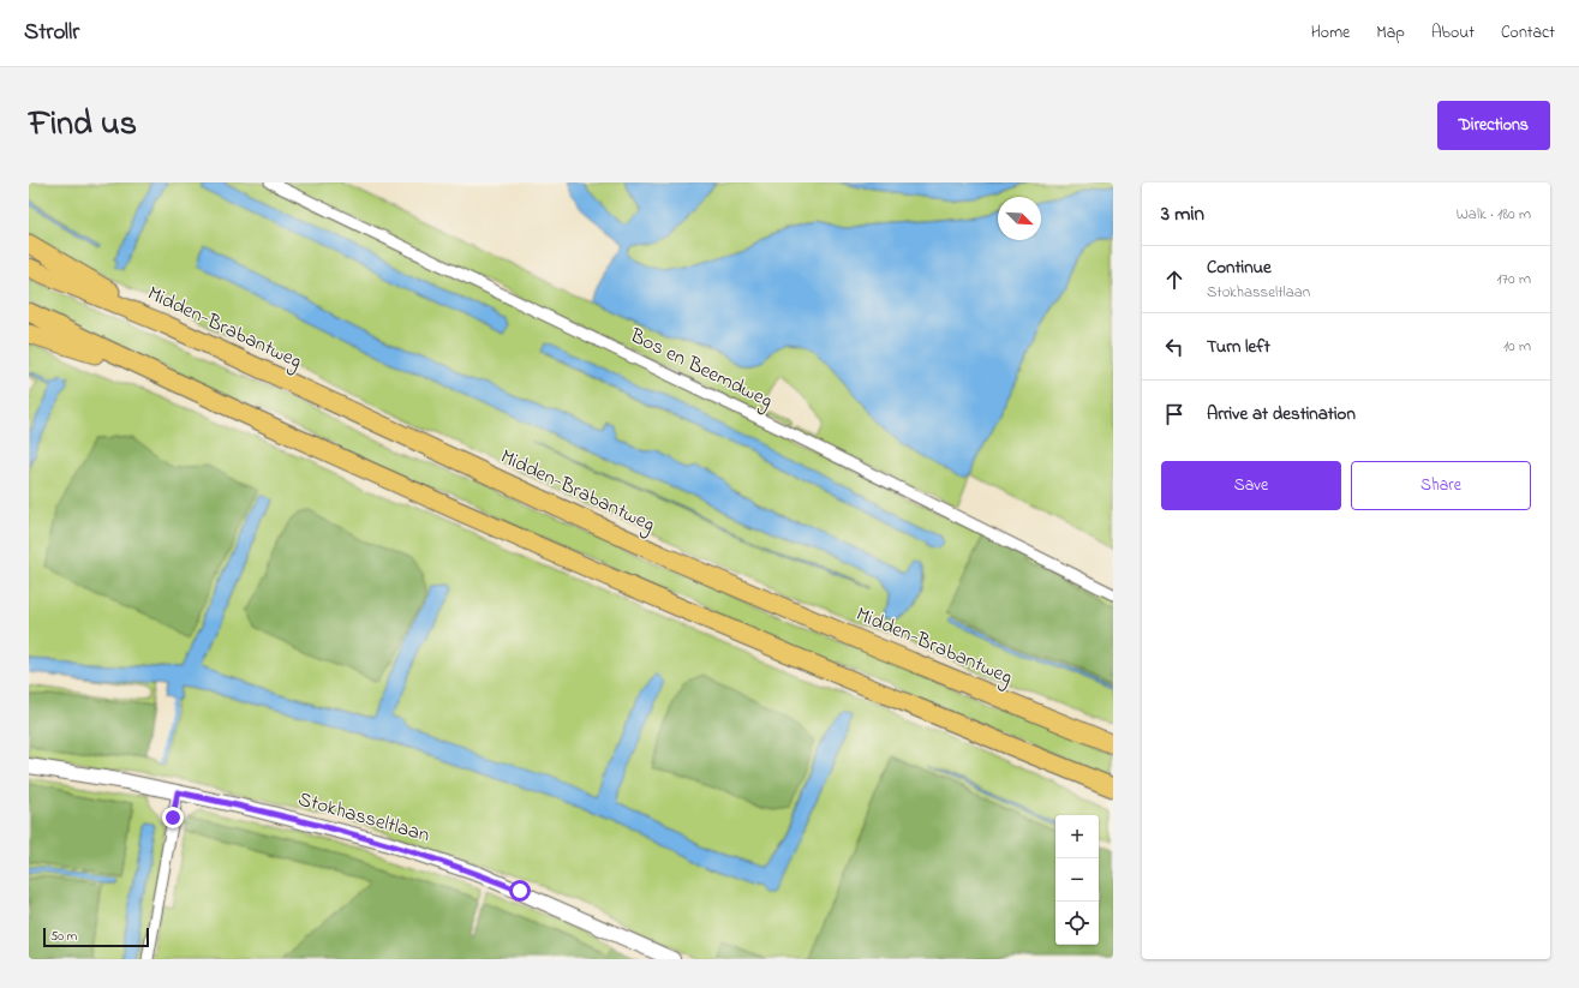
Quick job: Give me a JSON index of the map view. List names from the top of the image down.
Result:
{
  "streets": {
    "highway": ["Midden-Brabantweg"],
    "street": ["Bos en Beemdweg", "Stokhasseltlaan"]
  },
  "scale_bar": "50 m",
  "north": "bottom right",
  "page": {
    "header": "Strollr",
    "nav": [
      "Home",
      "Map",
      "About",
      "Contact"
    ],
    "title": "Find us",
    "buttons": [
      "Directions",
      ["Save", "Share"]
    ],
    "heading": ["3 min", "Walk · 180 m"],
    "list": [
      ["Continue", "Stokhasseltlaan", "170 m"],
      ["Turn left", "10 m"],
      "Arrive at destination"
    ],
    "map_buttons": ["+", "−"],
    "scale": "50 m"
  }
}
